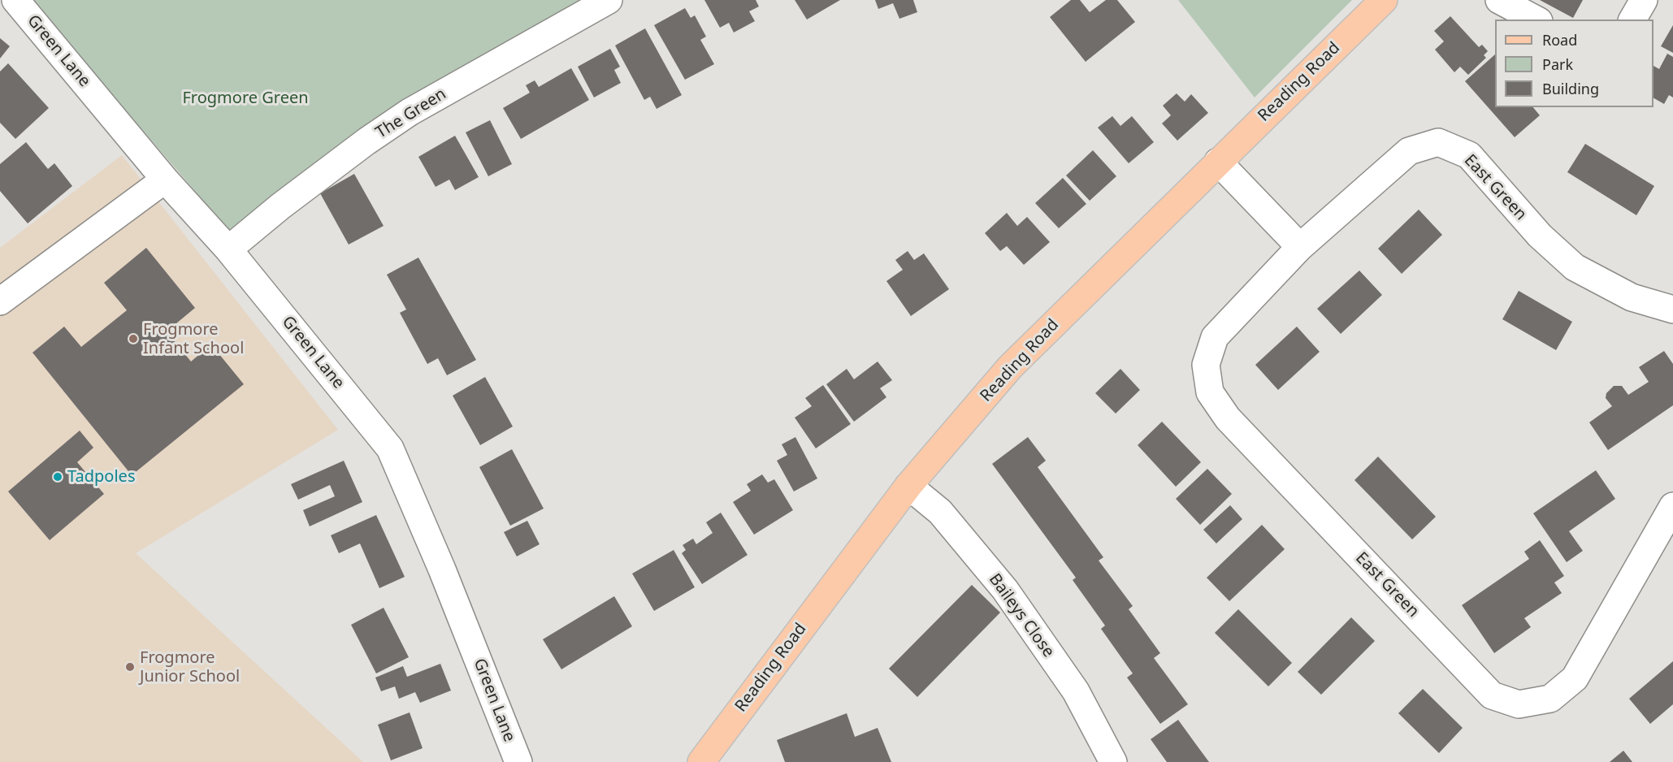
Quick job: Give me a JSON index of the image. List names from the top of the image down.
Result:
{
  "streets": {
    "main road": ["Reading Road"],
    "street": [
      "Green Lane",
      "The Green",
      "East Green",
      "Baileys Close"
    ]
  },
  "crossings": [
    ["Green Lane", "The Green"],
    ["Reading Road", "Baileys Close"]
  ],
  "parks": ["Frogmore Green"],
  "places": ["Frogmore Infant School", "Tadpoles", "Frogmore Junior School"],
  "legend": ["Road", "Park", "Building"]
}
